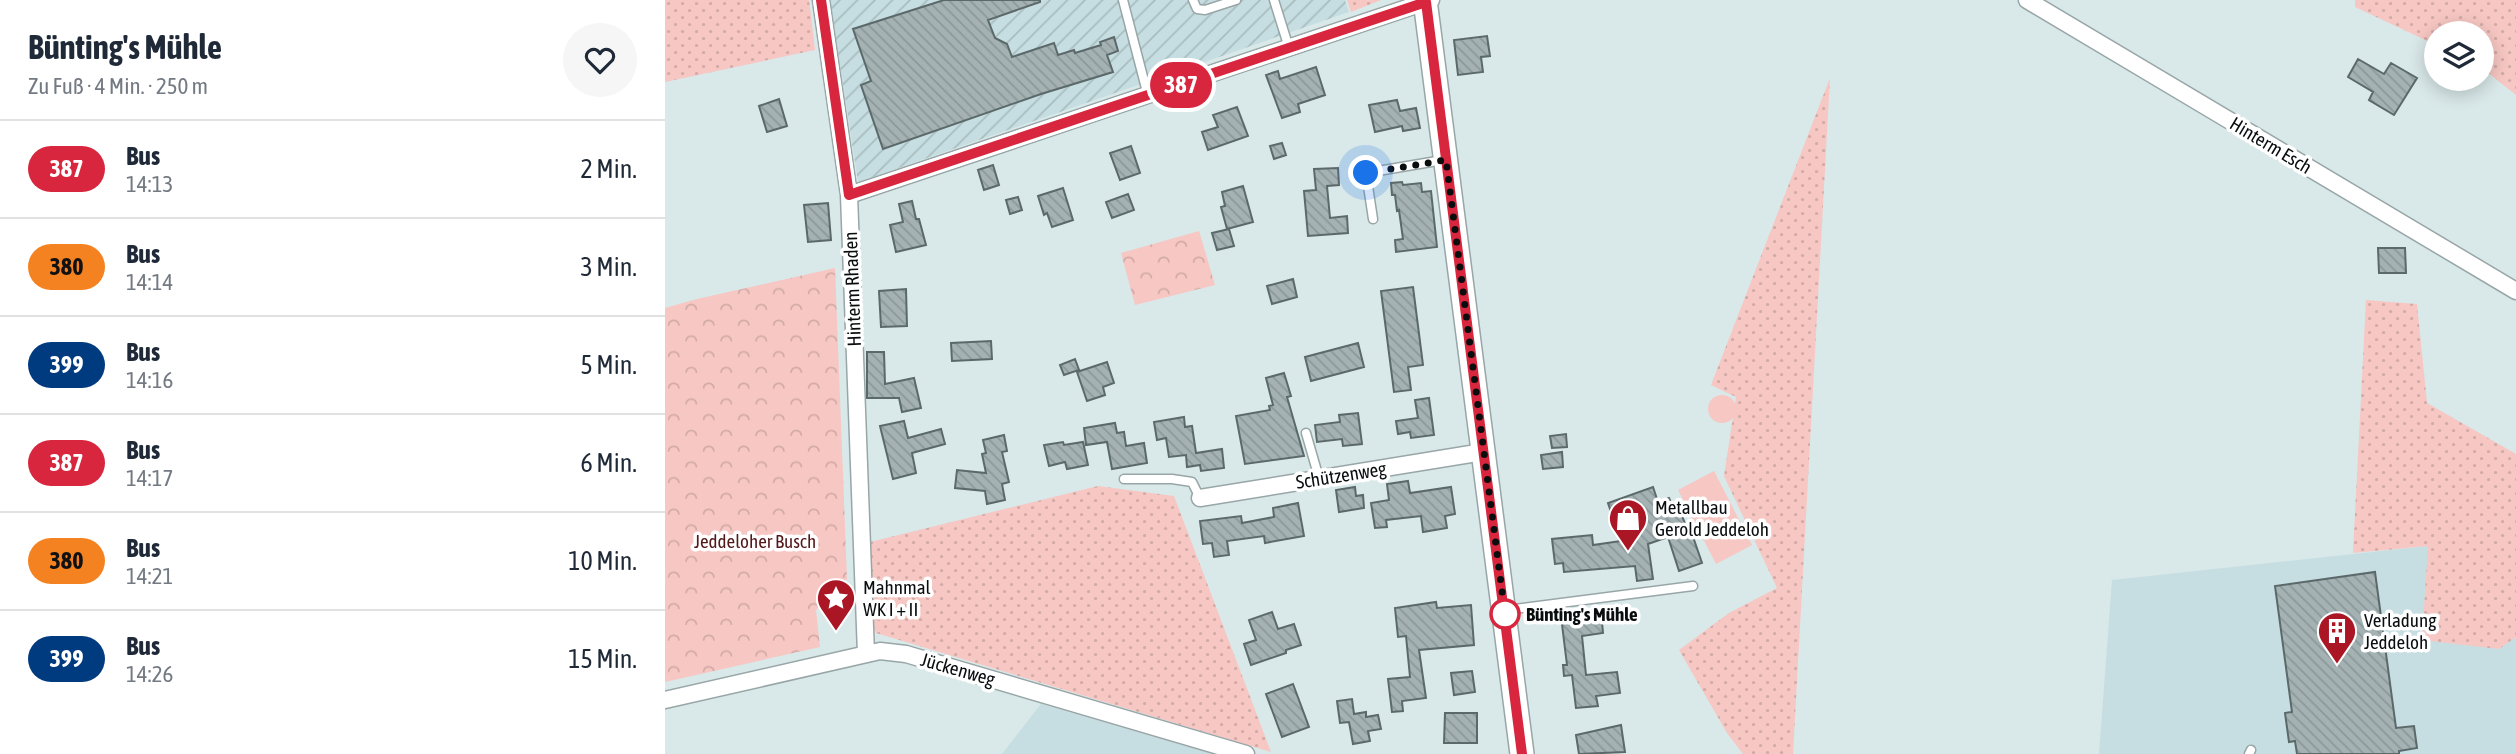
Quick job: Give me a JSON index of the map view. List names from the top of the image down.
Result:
{
  "streets": {
    "street": [
      "Hinterm Esch",
      "Hinterm Rhaden",
      "Schützenweg",
      "Jückenweg"
    ]
  },
  "crossings": [
    ["Hinterm Rhaden", "Jückenweg"]
  ],
  "parks": ["Jeddeloher Busch"],
  "places": {
    "shop": ["Metallbau Gerold Jeddeloh"],
    "other": ["Bünting's Mühle"],
    "place": ["Mahnmal WK I + II"],
    "building": ["Verladung Jeddeloh"]
  },
  "lines": ["bus line 387"],
  "page": {
    "heading": ["Bünting's Mühle", "Zu Fuß · 4 Min. · 250 m"],
    "on_map": "387",
    "list": [
      {
        "mark": "387",
        "name": "Bus",
        "note": "14:13",
        "value": "2 Min."
      },
      {
        "mark": "380",
        "name": "Bus",
        "note": "14:14",
        "value": "3 Min."
      },
      {
        "mark": "399",
        "name": "Bus",
        "note": "14:16",
        "value": "5 Min."
      },
      {
        "mark": "387",
        "name": "Bus",
        "note": "14:17",
        "value": "6 Min."
      },
      {
        "mark": "380",
        "name": "Bus",
        "note": "14:21",
        "value": "10 Min."
      },
      {
        "mark": "399",
        "name": "Bus",
        "note": "14:26",
        "value": "15 Min."
      }
    ]
  }
}
